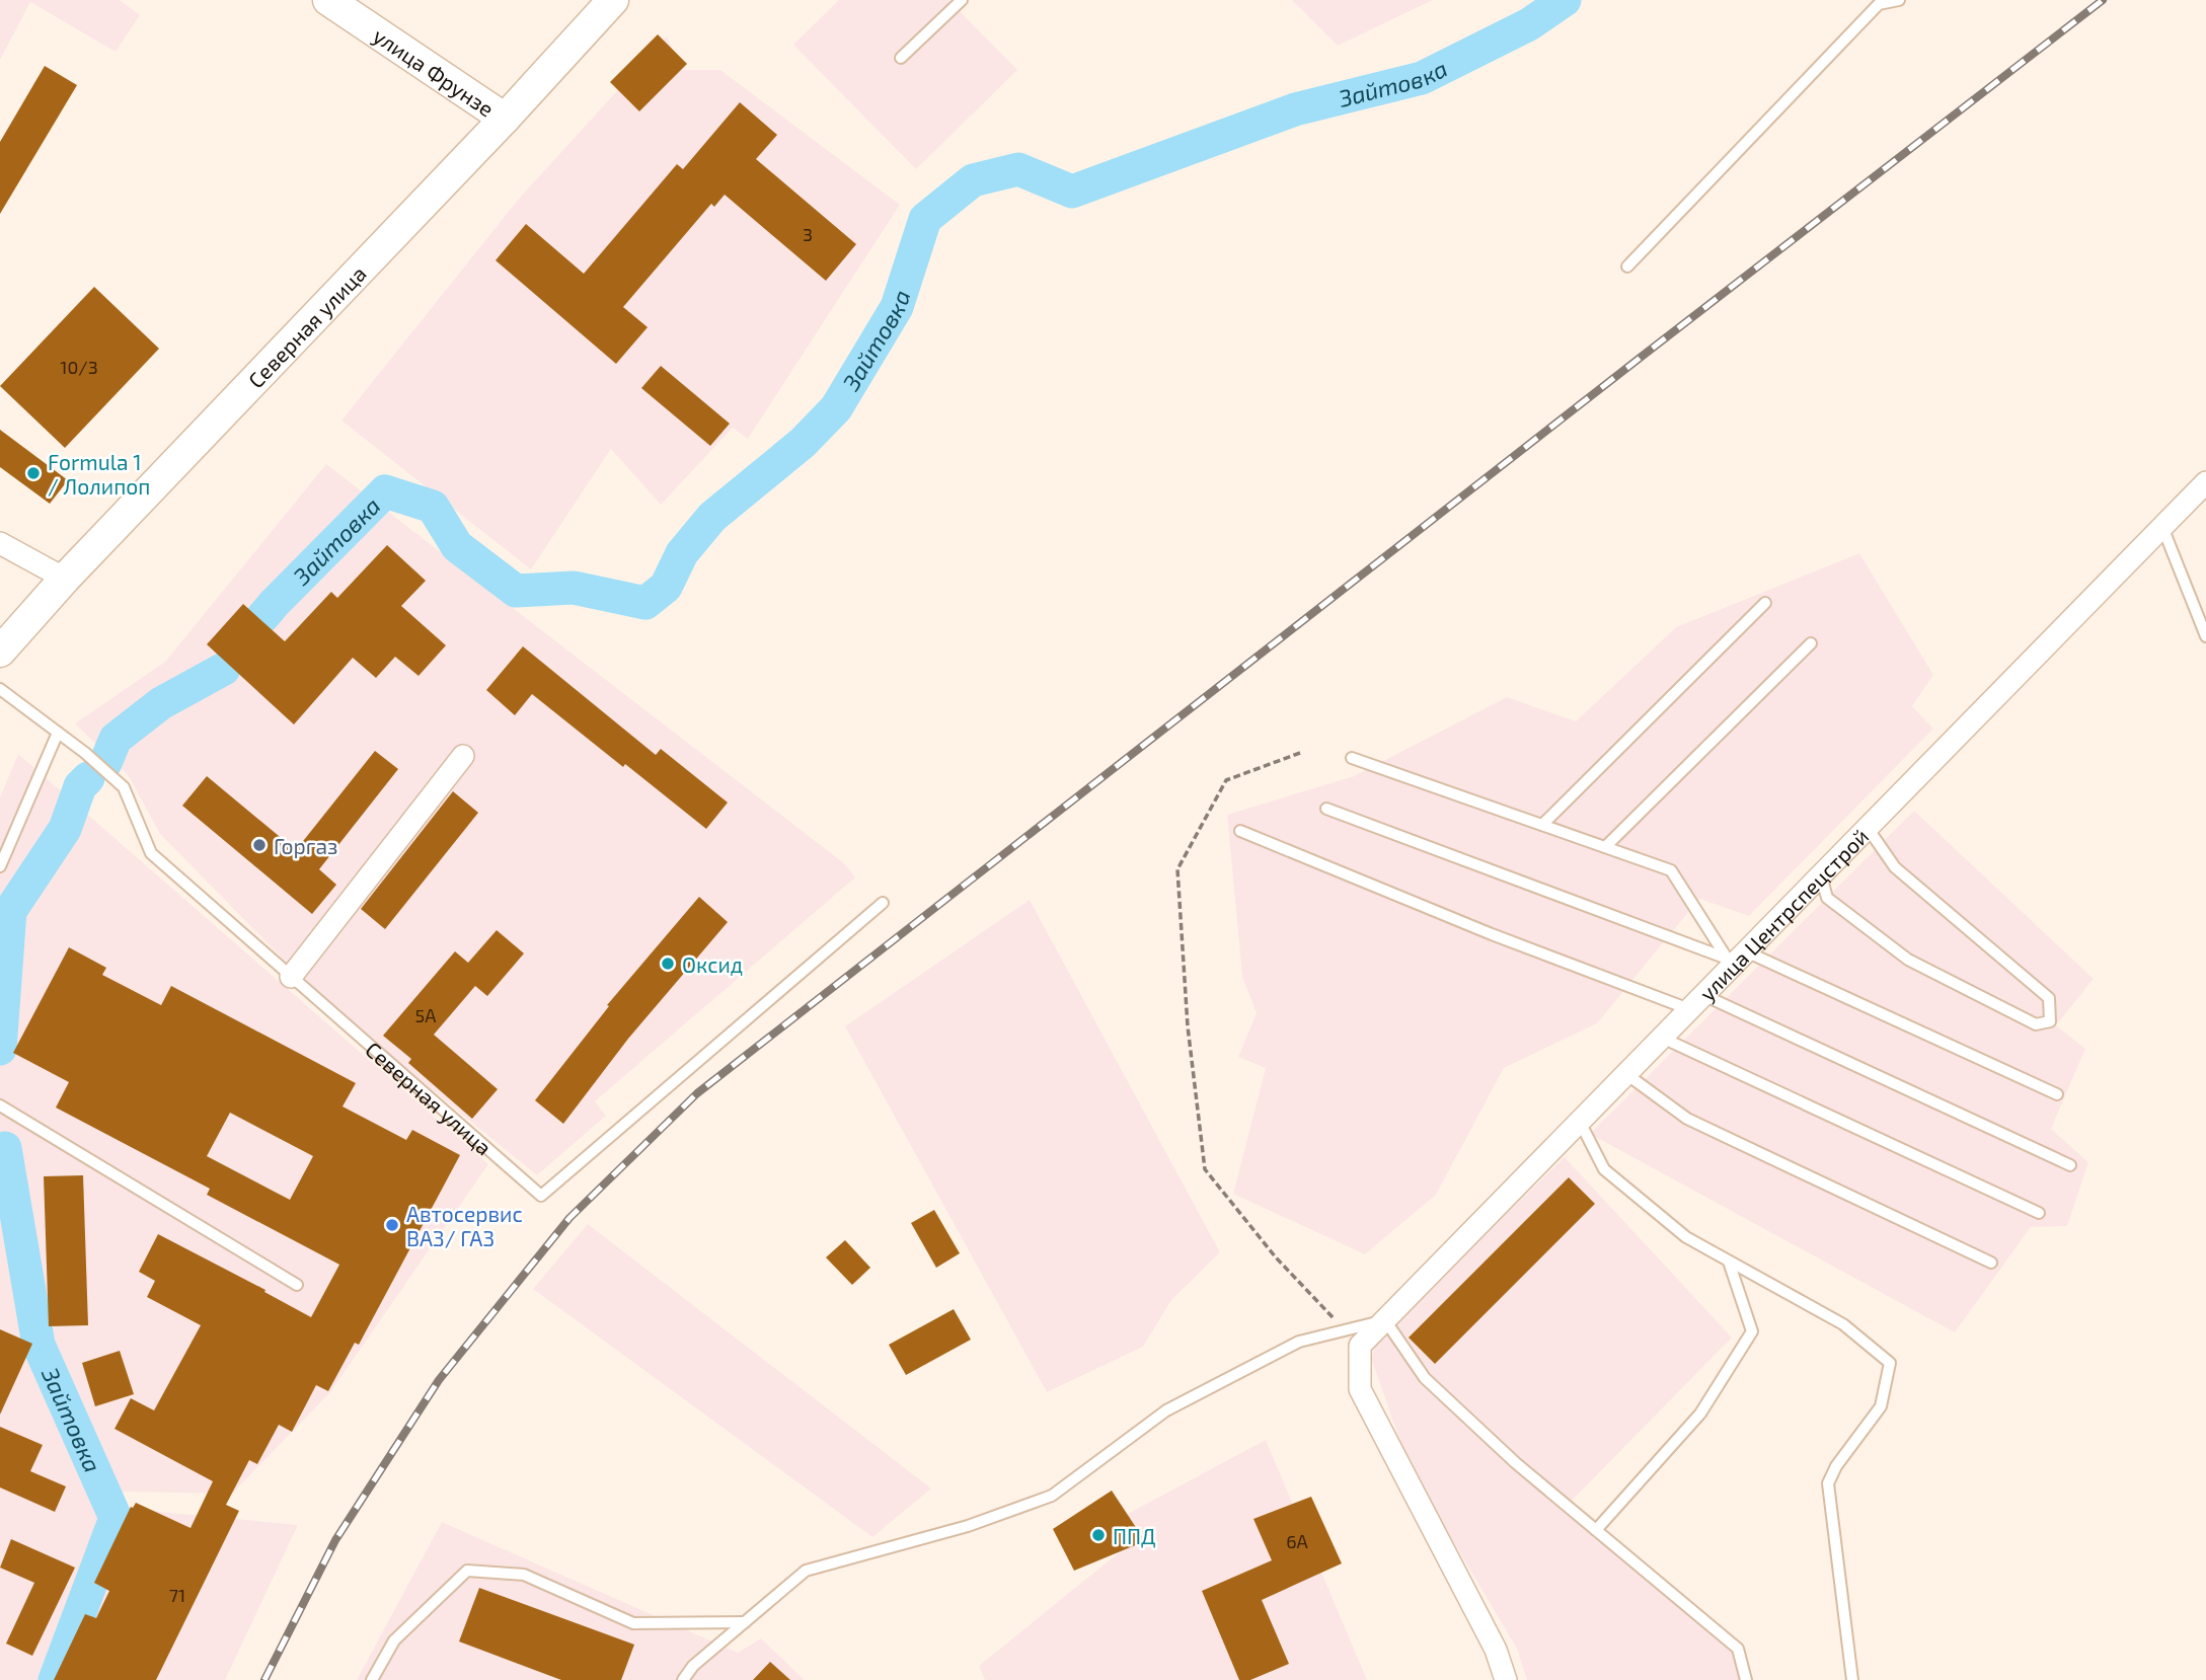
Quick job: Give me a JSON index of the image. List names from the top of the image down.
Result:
{
  "streets": {
    "main road": ["улица Фрунзе", "Северная улица"],
    "street": ["улица Центрспецстрой"]
  },
  "crossings": [
    ["улица Фрунзе", "Северная улица"]
  ],
  "water": ["Зайтовка"],
  "places": [
    "Formula 1 / Лолипоп",
    "Горгаз",
    "Оксид",
    "Автосервис ВАЗ/ ГАЗ",
    "ППД"
  ],
  "house_numbers": [
    "3",
    "10/3",
    "5А",
    "6А",
    "71"
  ]
}
